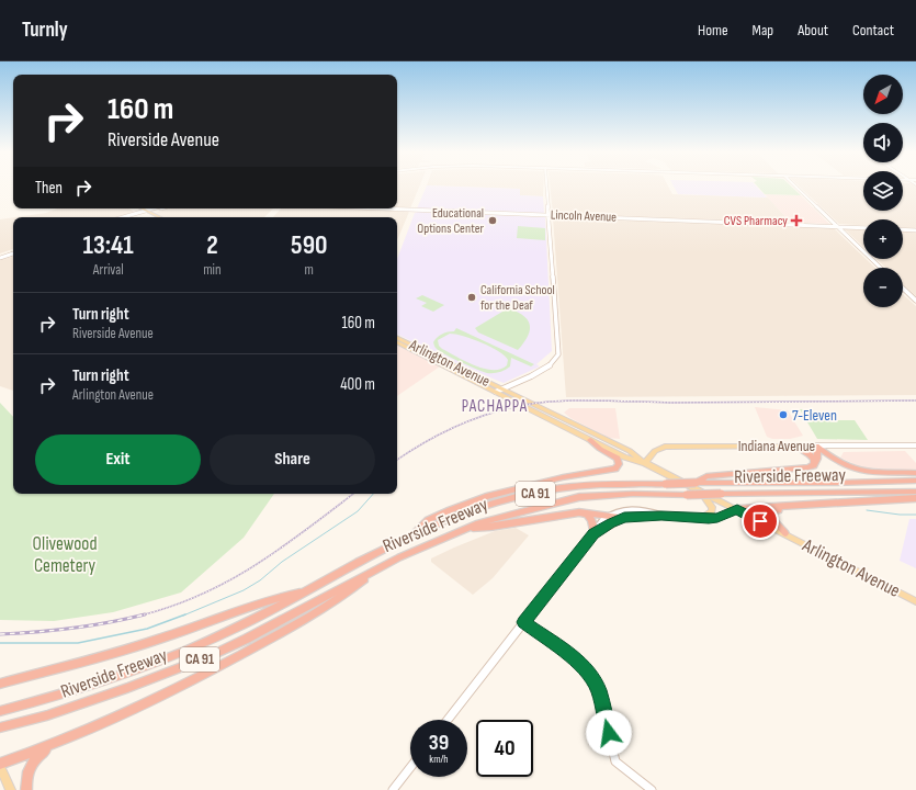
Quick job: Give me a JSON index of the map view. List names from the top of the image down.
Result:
{
  "streets": {
    "highway": ["Riverside Freeway", "CA 91"],
    "main road": ["Lincoln Avenue", "Arlington Avenue", "Indiana Avenue"]
  },
  "crossings": [
    ["Arlington Avenue", "Indiana Avenue"]
  ],
  "districts": ["PACHAPPA"],
  "parks": ["Olivewood Cemetery"],
  "places": {
    "other": ["Educational Options Center", "California School for the Deaf", "7-Eleven"],
    "health": ["CVS Pharmacy"]
  },
  "north": "bottom left",
  "page": {
    "header": "Turnly",
    "nav": [
      "Home",
      "Map",
      "About",
      "Contact"
    ],
    "map_buttons": ["+", "−"],
    "turn": ["160 m", "Riverside Avenue"],
    "then": "Then",
    "eta": [
      "13:41",
      "Arrival",
      "2",
      "min",
      "590",
      "m"
    ],
    "list": [
      {
        "name": "Turn right",
        "note": "Riverside Avenue",
        "value": "160 m"
      },
      {
        "name": "Turn right",
        "note": "Arlington Avenue",
        "value": "400 m"
      }
    ],
    "buttons": ["Exit", "Share"],
    "speed": "39 km/h",
    "limit": "40"
  }
}
